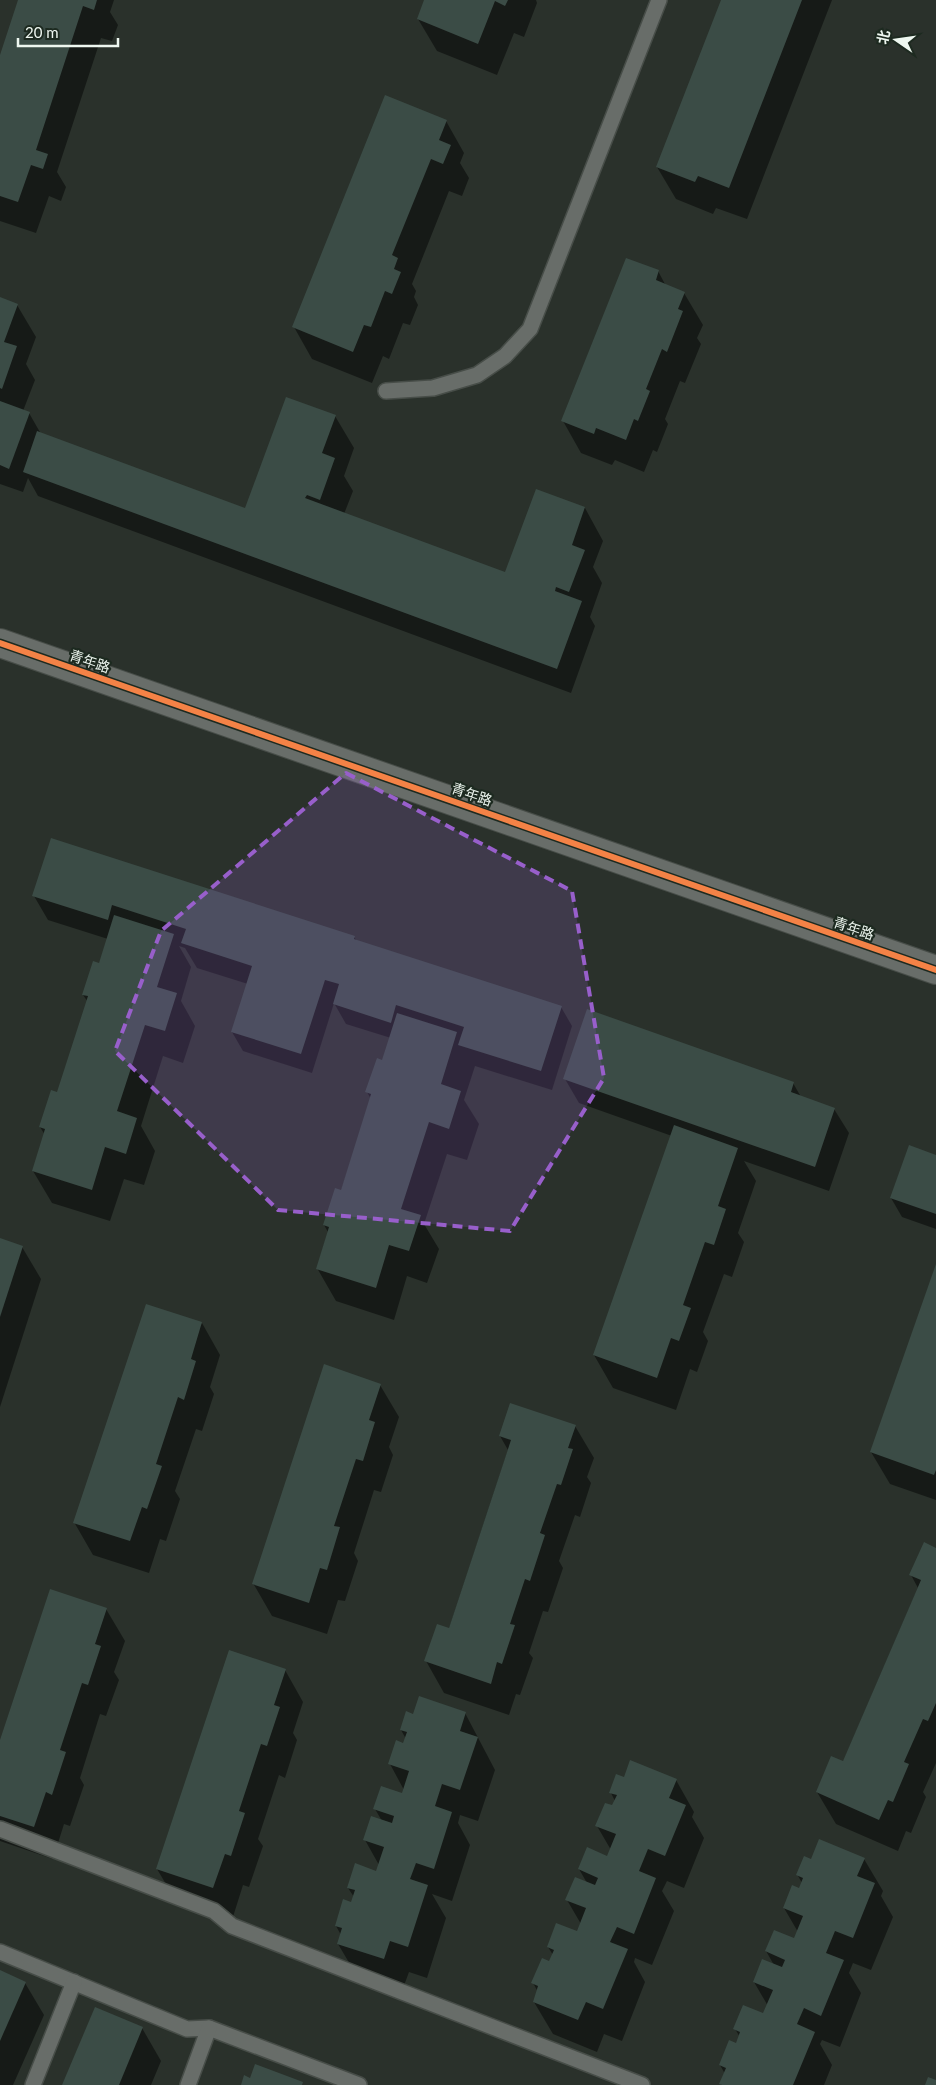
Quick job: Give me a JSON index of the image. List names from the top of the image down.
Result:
{
  "streets": {
    "street": ["青年路"]
  },
  "scale_bar": "20 m",
  "north": "left"
}
